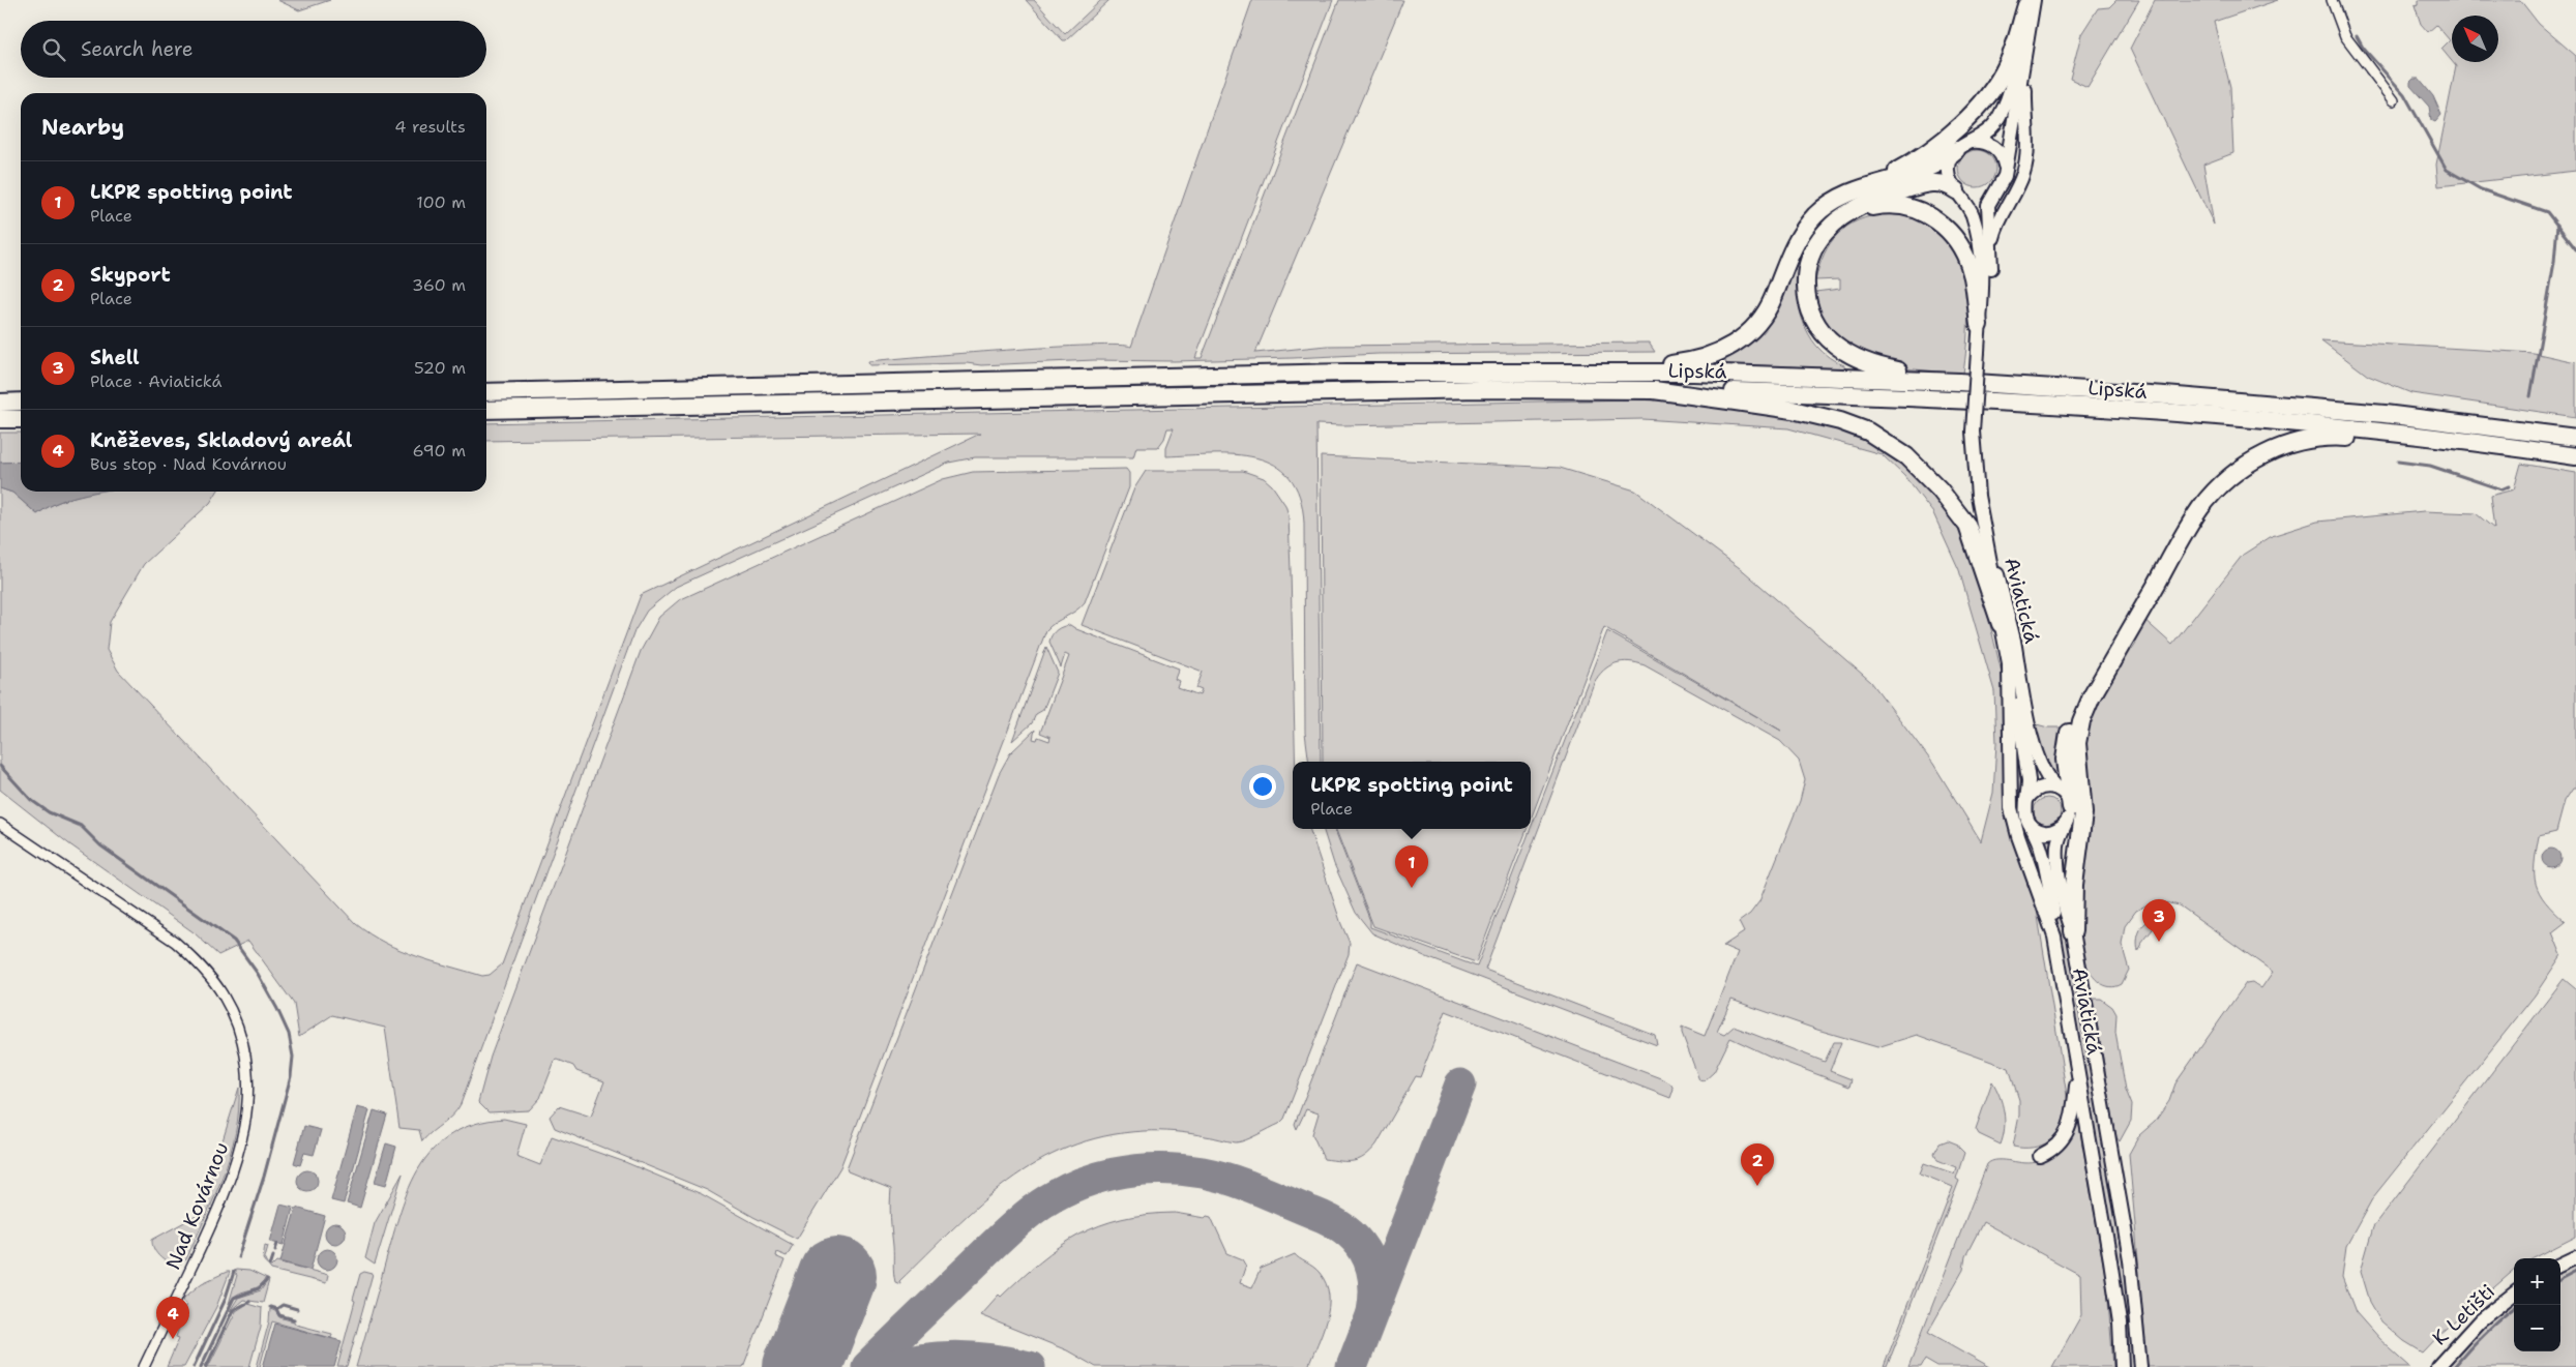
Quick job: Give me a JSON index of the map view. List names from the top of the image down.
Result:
{
  "streets": {
    "highway": ["Lipská"],
    "main road": ["Aviatická", "K Letišti"],
    "street": ["Nad Kovárnou"]
  },
  "north": "top left",
  "page": {
    "search": "Search here",
    "heading": ["Nearby", "4 results"],
    "list": [
      {
        "mark": "1",
        "name": "LKPR spotting point",
        "note": "Place",
        "value": "100 m"
      },
      {
        "mark": "2",
        "name": "Skyport",
        "note": "Place",
        "value": "360 m"
      },
      {
        "mark": "3",
        "name": "Shell",
        "note": "Place · Aviatická",
        "value": "520 m"
      },
      {
        "mark": "4",
        "name": "Kněževes, Skladový areál",
        "note": "Bus stop · Nad Kovárnou",
        "value": "690 m"
      }
    ],
    "popup": ["LKPR spotting point", "Place"],
    "pins": [
      "1",
      "3",
      "2",
      "4"
    ],
    "map_buttons": ["+", "−"]
  }
}
